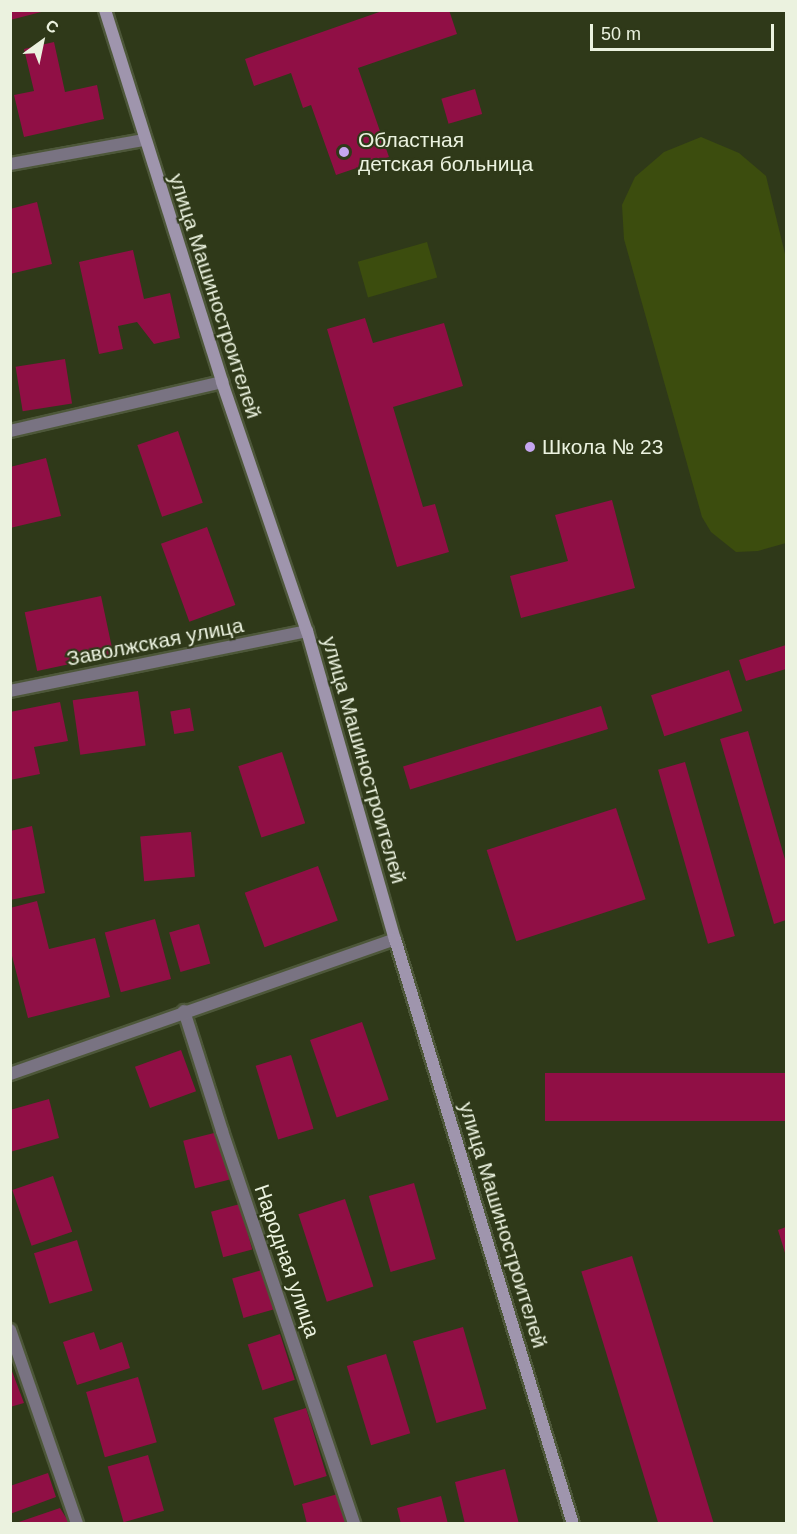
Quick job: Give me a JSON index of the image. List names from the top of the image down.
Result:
{
  "streets": {
    "street": ["улица Машиностроителей", "Заволжская улица", "Народная улица"]
  },
  "crossings": [
    ["улица Машиностроителей", "Заволжская улица"]
  ],
  "places": ["Областная детская больница", "Школа № 23"],
  "scale_bar": "50 m",
  "north": "top right"
}
